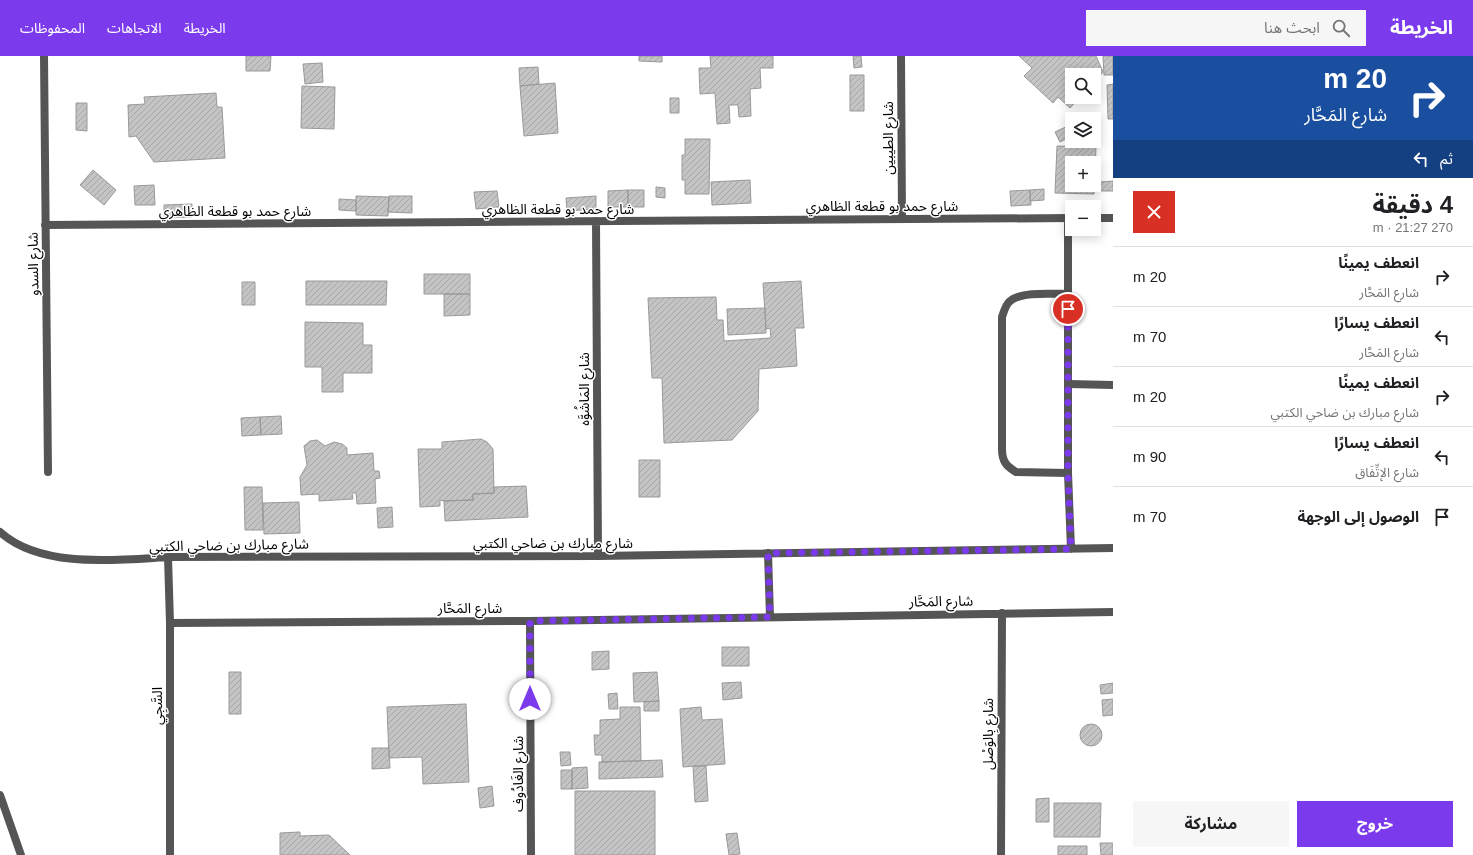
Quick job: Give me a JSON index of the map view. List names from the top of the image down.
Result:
{
  "streets": {
    "street": [
      "شارع الطيبين",
      "شارع حمد بو قطعة الظاهري",
      "شارع السدو",
      "شارع المَاشُوَّه",
      "شارع مبارك بن ضاحي الكتبي",
      "شارع المَحَّار",
      "السَّجِي",
      "شارع بِالوَصْل",
      "شارع الغَادُوف"
    ]
  },
  "crossings": [
    ["شارع الطيبين", "شارع حمد بو قطعة الظاهري"],
    ["شارع حمد بو قطعة الظاهري", "شارع السدو"],
    ["شارع حمد بو قطعة الظاهري", "شارع المَاشُوَّه"],
    ["شارع المَاشُوَّه", "شارع مبارك بن ضاحي الكتبي"],
    ["شارع مبارك بن ضاحي الكتبي", "السَّجِي"],
    ["شارع المَحَّار", "السَّجِي"],
    ["شارع المَحَّار", "شارع بِالوَصْل"],
    ["شارع المَحَّار", "شارع الغَادُوف"]
  ],
  "page": {
    "header": "الخريطة",
    "search": "ابحث هنا",
    "nav": ["الخريطة", "الاتجاهات", "المحفوظات"],
    "turn": ["20 m", "شارع المَحَّار"],
    "map_buttons": ["+", "−"],
    "then": "ثم",
    "heading": ["4 دقيقة", "270 m · 21:27"],
    "list": [
      {
        "name": "انعطف يمينًا",
        "note": "شارع المَحَّار",
        "value": "20 m"
      },
      {
        "name": "انعطف يسارًا",
        "note": "شارع المَحَّار",
        "value": "70 m"
      },
      {
        "name": "انعطف يمينًا",
        "note": "شارع مبارك بن ضاحي الكتبي",
        "value": "20 m"
      },
      {
        "name": "انعطف يسارًا",
        "note": "شارع الإتِّفَاق",
        "value": "90 m"
      },
      {
        "name": "الوصول إلى الوجهة",
        "value": "70 m"
      }
    ],
    "buttons": ["خروج", "مشاركة"]
  }
}
